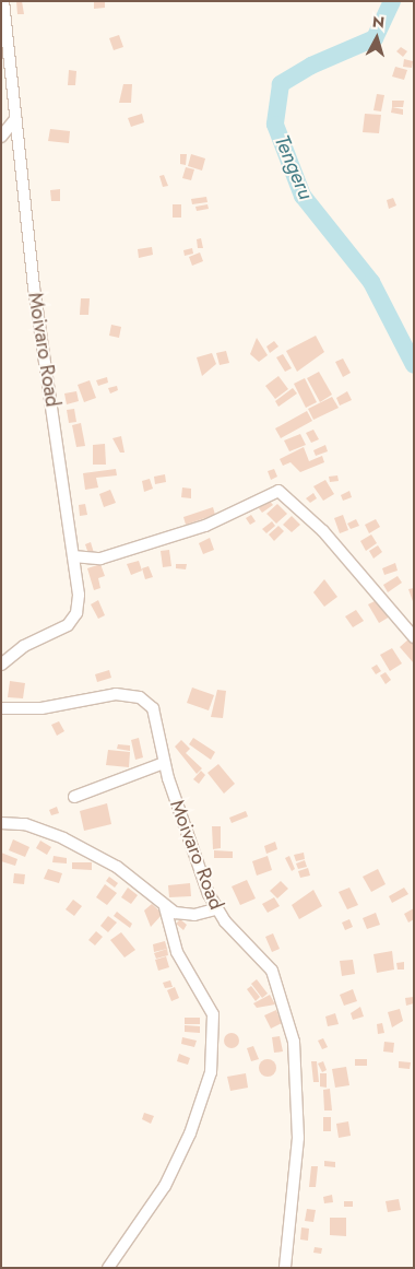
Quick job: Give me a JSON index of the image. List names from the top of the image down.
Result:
{
  "streets": {
    "street": ["Moivaro Road"]
  },
  "water": ["Tengeru"],
  "north": "top"
}
